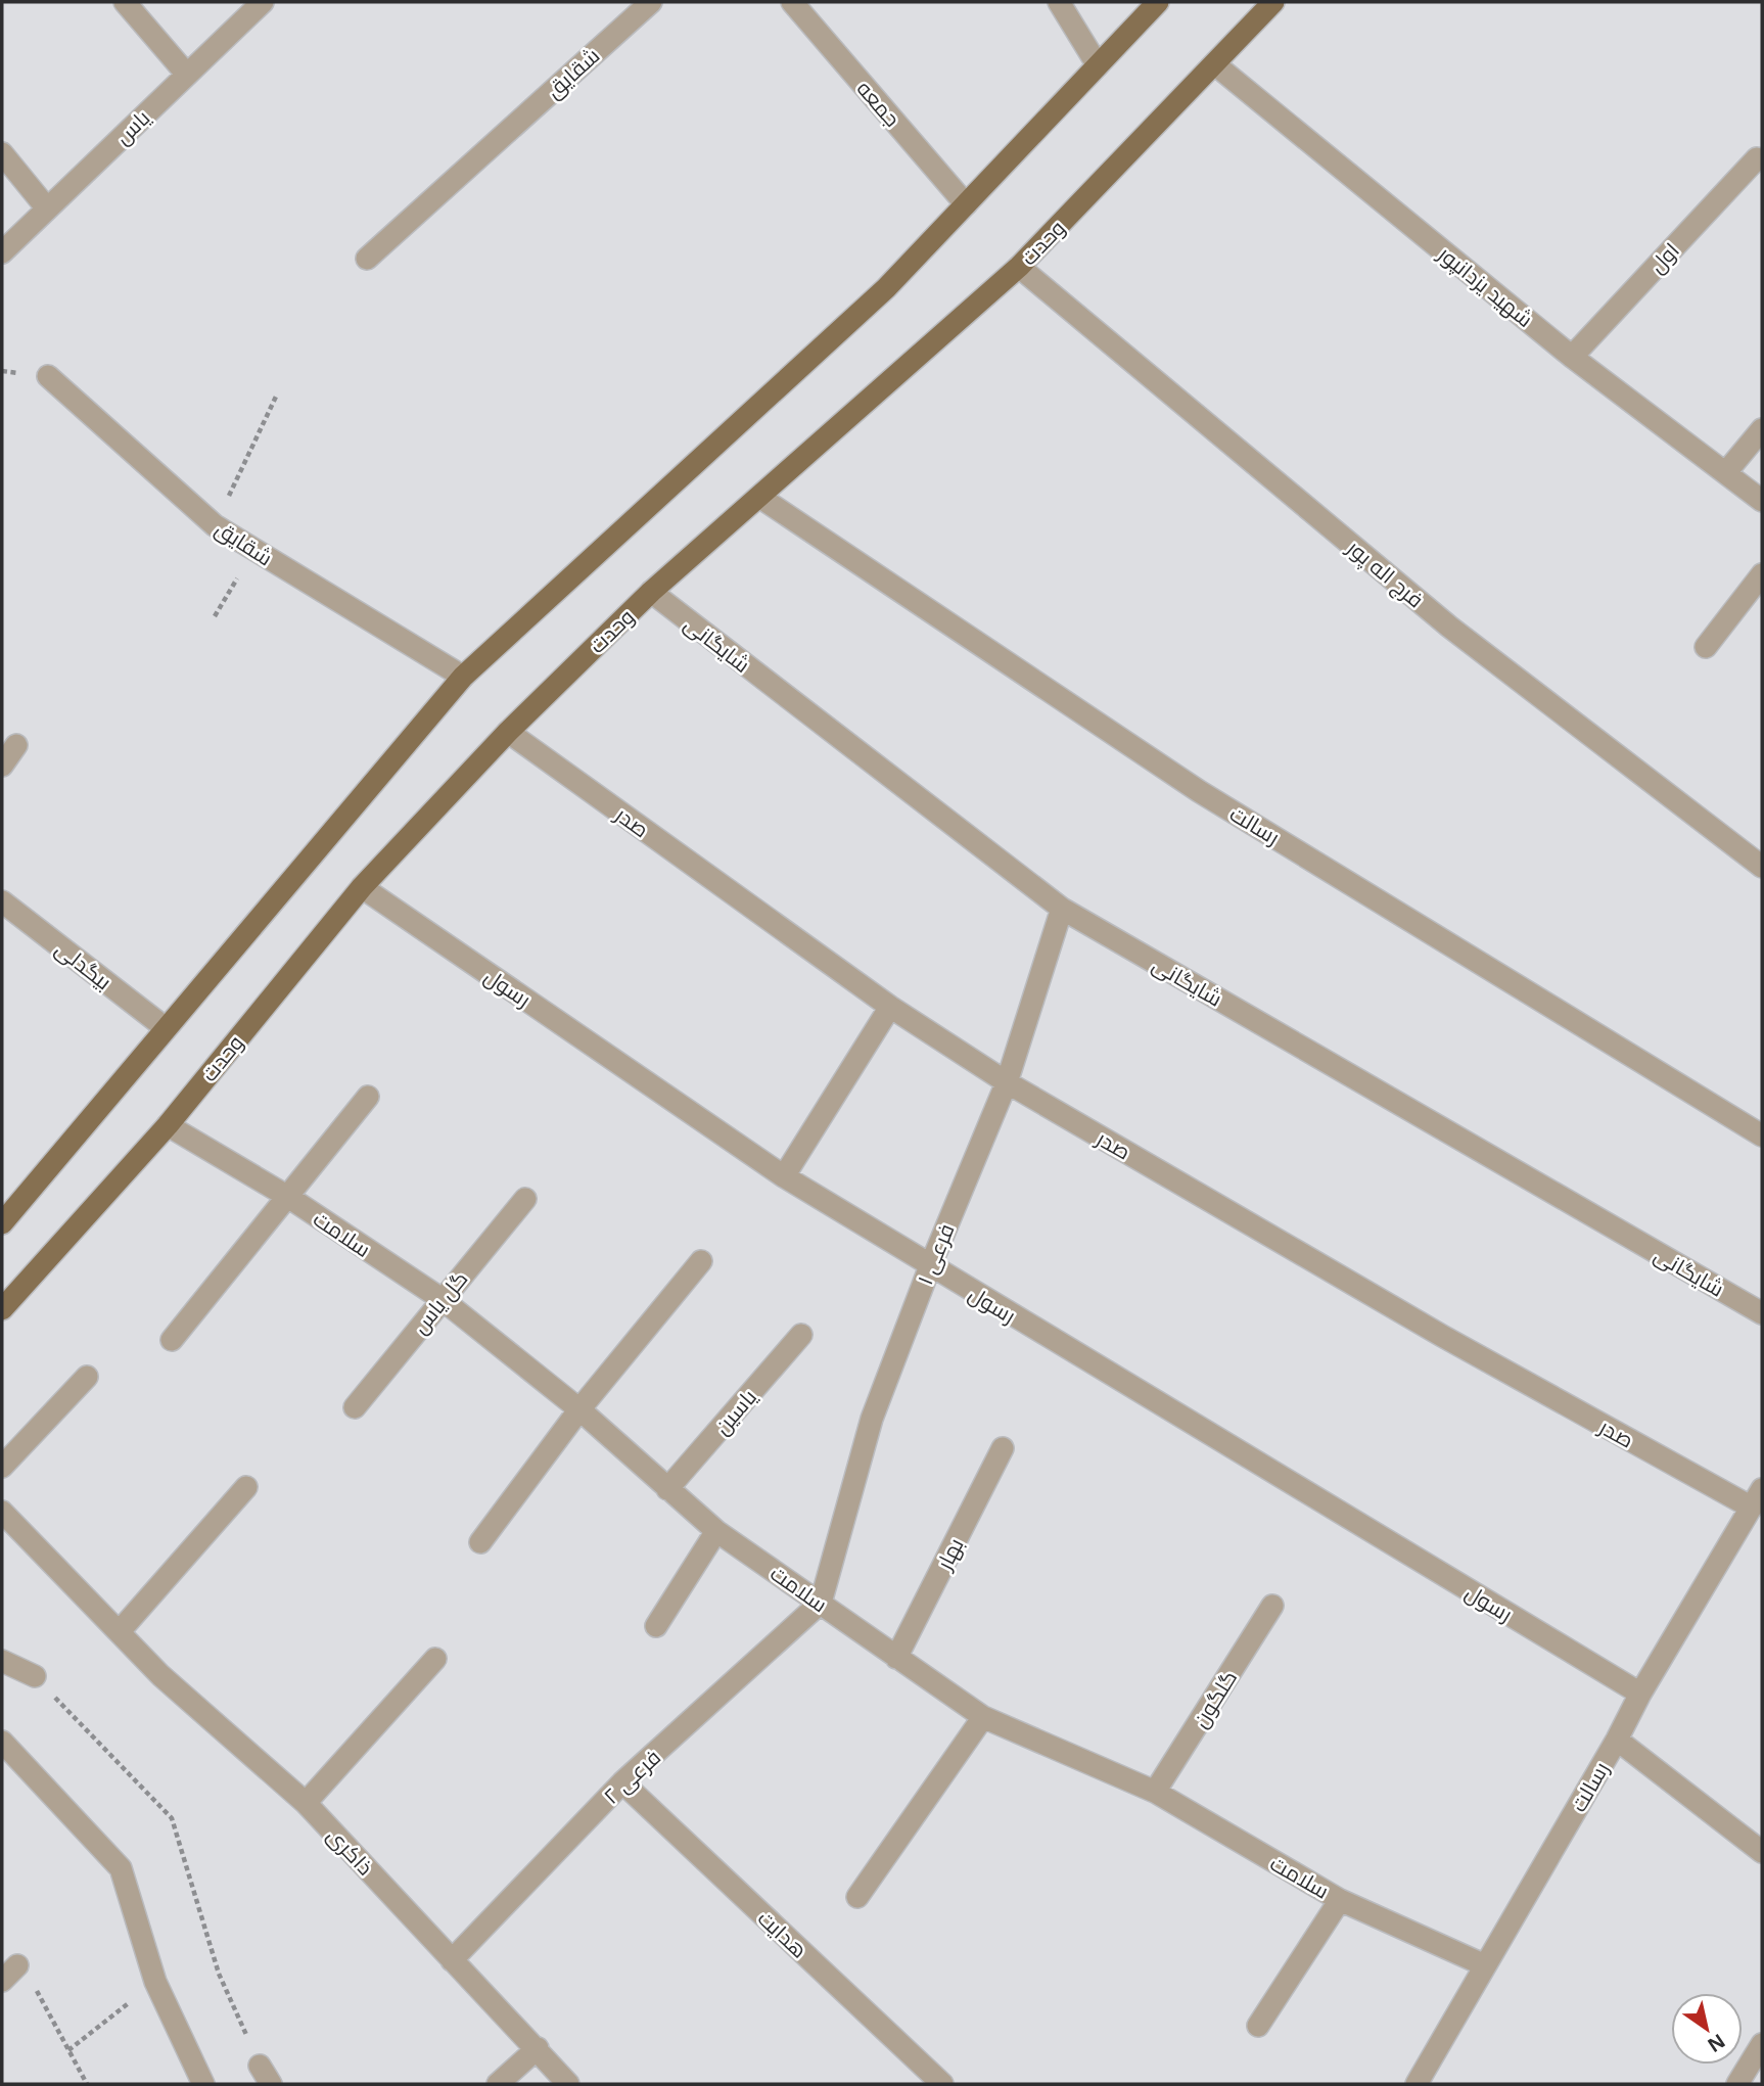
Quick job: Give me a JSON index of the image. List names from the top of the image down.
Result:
{
  "streets": {
    "main road": ["وحدت"],
    "street": [
      "شقایق",
      "جمعه",
      "یاس",
      "اول",
      "شهید یزدانپور",
      "فرج اله پور",
      "شایگانی",
      "صدر",
      "رسالت",
      "بیگدلی",
      "رسول",
      "سلامت",
      "فرعی ۱",
      "گل یاس",
      "یاسین",
      "بهار",
      "گلگون",
      "فرعی ۲",
      "ذاکری",
      "هدایت"
    ]
  },
  "crossings": [
    ["وحدت", "شهید یزدانپور"],
    ["وحدت", "فرج اله پور"],
    ["وحدت", "شایگانی"],
    ["وحدت", "صدر"],
    ["وحدت", "رسالت"],
    ["وحدت", "رسول"],
    ["وحدت", "سلامت"],
    ["اول", "شهید یزدانپور"],
    ["شایگانی", "فرعی ۱"],
    ["صدر", "رسالت"],
    ["صدر", "فرعی ۱"],
    ["رسالت", "رسول"],
    ["رسالت", "سلامت"],
    ["رسول", "فرعی ۱"],
    ["سلامت", "فرعی ۱"],
    ["سلامت", "گل یاس"],
    ["سلامت", "یاسین"],
    ["سلامت", "بهار"],
    ["سلامت", "گلگون"],
    ["سلامت", "فرعی ۲"],
    ["فرعی ۱", "فرعی ۲"],
    ["فرعی ۲", "ذاکری"],
    ["فرعی ۲", "هدایت"]
  ],
  "north": "bottom right"
}
